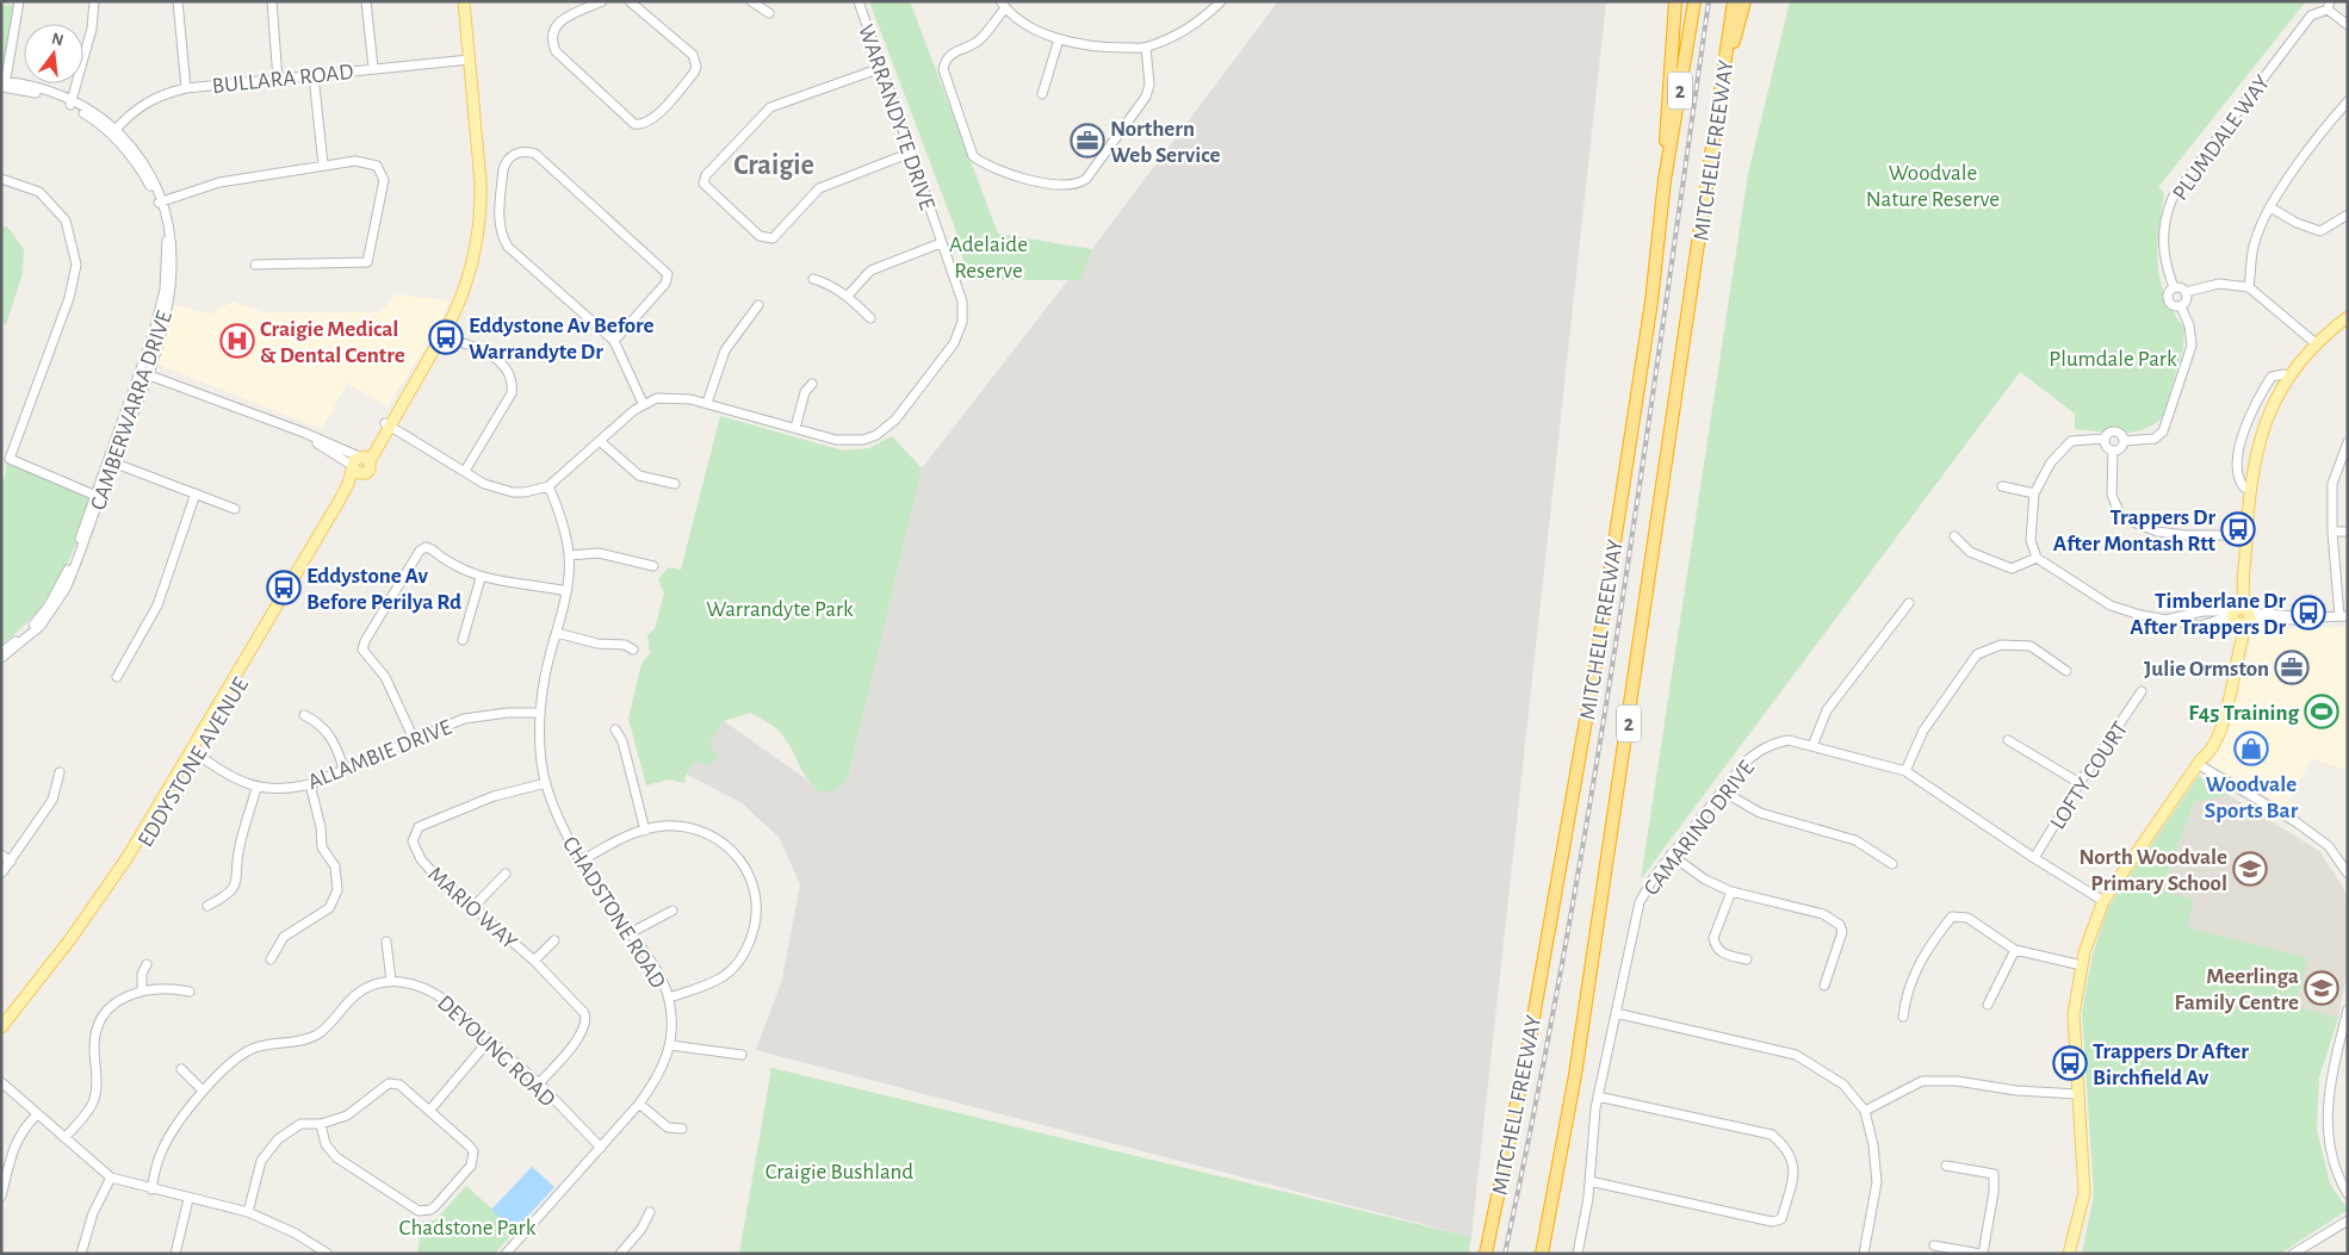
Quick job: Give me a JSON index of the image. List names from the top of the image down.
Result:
{
  "streets": {
    "highway": ["2", "MITCHELL FREEWAY"],
    "main road": ["EDDYSTONE AVENUE"],
    "street": [
      "BULLARA ROAD",
      "WARRANDYTE DRIVE",
      "PLUMDALE WAY",
      "CAMBERWARRA DRIVE",
      "ALLAMBIE DRIVE",
      "LOFTY COURT",
      "CAMARINO DRIVE",
      "MARIO WAY",
      "CHADSTONE ROAD",
      "DEYOUNG ROAD"
    ]
  },
  "crossings": [
    ["BULLARA ROAD", "CAMBERWARRA DRIVE"],
    ["BULLARA ROAD", "EDDYSTONE AVENUE"],
    ["WARRANDYTE DRIVE", "CHADSTONE ROAD"],
    ["ALLAMBIE DRIVE", "EDDYSTONE AVENUE"],
    ["ALLAMBIE DRIVE", "CHADSTONE ROAD"],
    ["LOFTY COURT", "CAMARINO DRIVE"],
    ["MARIO WAY", "CHADSTONE ROAD"],
    ["MARIO WAY", "DEYOUNG ROAD"],
    ["CHADSTONE ROAD", "DEYOUNG ROAD"]
  ],
  "districts": ["Craigie"],
  "parks": [
    "Woodvale Nature Reserve",
    "Adelaide Reserve",
    "Plumdale Park",
    "Warrandyte Park",
    "Craigie Bushland",
    "Chadstone Park"
  ],
  "places": {
    "office": ["Northern Web Service", "Julie Ormston"],
    "bus stop": [
      "Eddystone Av Before Warrandyte Dr",
      "Trappers Dr After Montash Rtt",
      "Eddystone Av Before Perilya Rd",
      "Timberlane Dr After Trappers Dr",
      "Trappers Dr After Birchfield Av"
    ],
    "hospital": ["Craigie Medical & Dental Centre"],
    "sports": ["F45 Training"],
    "shop": ["Woodvale Sports Bar"],
    "school or university": ["North Woodvale Primary School", "Meerlinga Family Centre"]
  },
  "north": "top"
}
